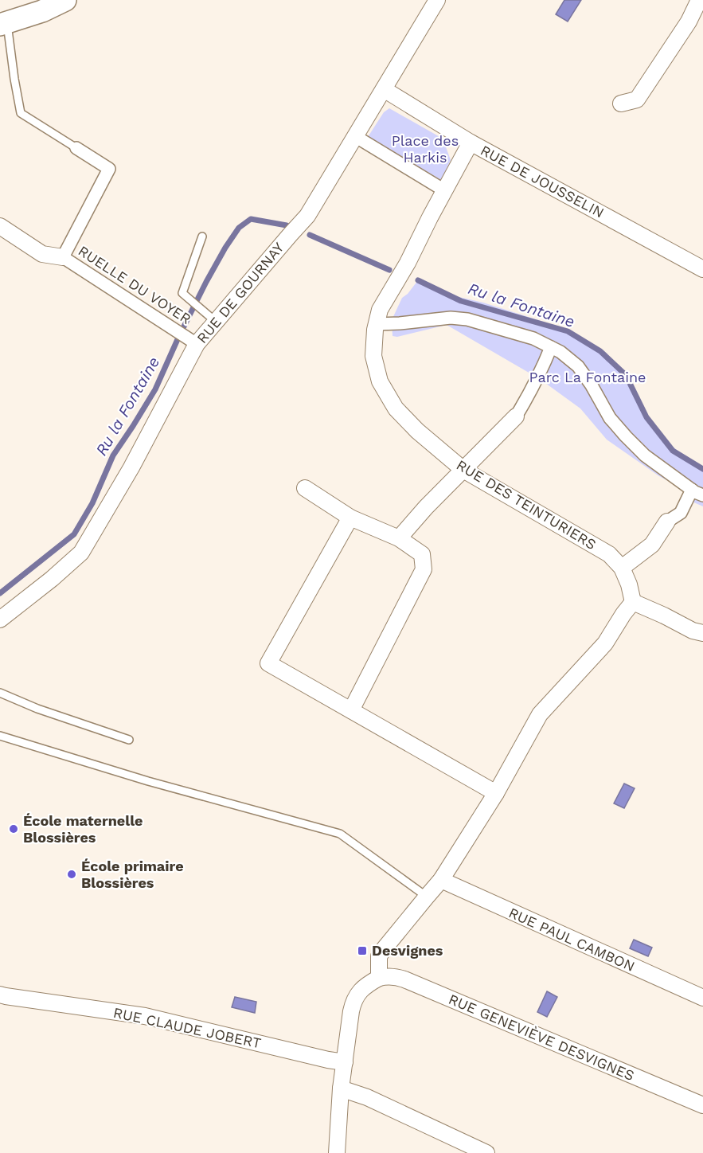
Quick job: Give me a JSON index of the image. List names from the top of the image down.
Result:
{
  "streets": {
    "street": [
      "RUE DE JOUSSELIN",
      "RUELLE DU VOYER",
      "RUE DE GOURNAY",
      "RUE DES TEINTURIERS",
      "RUE PAUL CAMBON",
      "RUE CLAUDE JOBERT",
      "RUE GENEVIÈVE DESVIGNES"
    ]
  },
  "crossings": [
    ["RUE DE JOUSSELIN", "RUE DE GOURNAY"],
    ["RUE DE JOUSSELIN", "RUE DES TEINTURIERS"],
    ["RUELLE DU VOYER", "RUE DE GOURNAY"]
  ],
  "water": ["Ru la Fontaine"],
  "parks": ["Place des Harkis", "Parc La Fontaine"],
  "places": {
    "other": ["École maternelle Blossières", "École primaire Blossières"],
    "transit": ["Desvignes"]
  }
}
